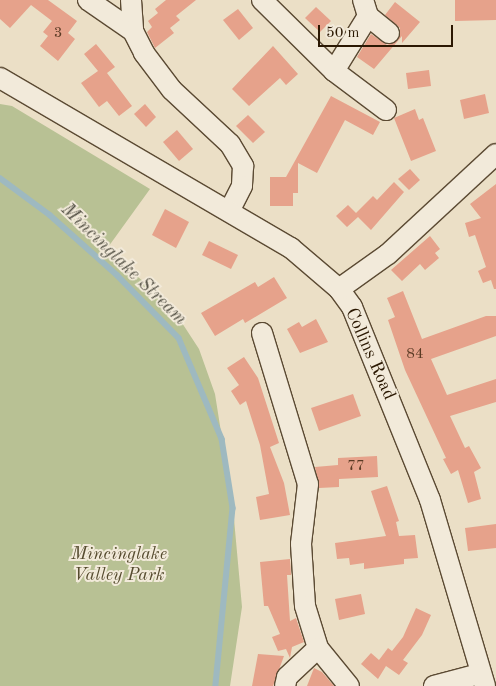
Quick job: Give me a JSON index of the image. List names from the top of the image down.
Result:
{
  "streets": {
    "street": ["Collins Road"]
  },
  "water": ["Mincinglake Stream"],
  "parks": ["Mincinglake Valley Park"],
  "house_numbers": ["3", "84", "77"],
  "scale_bar": "50 m"
}
